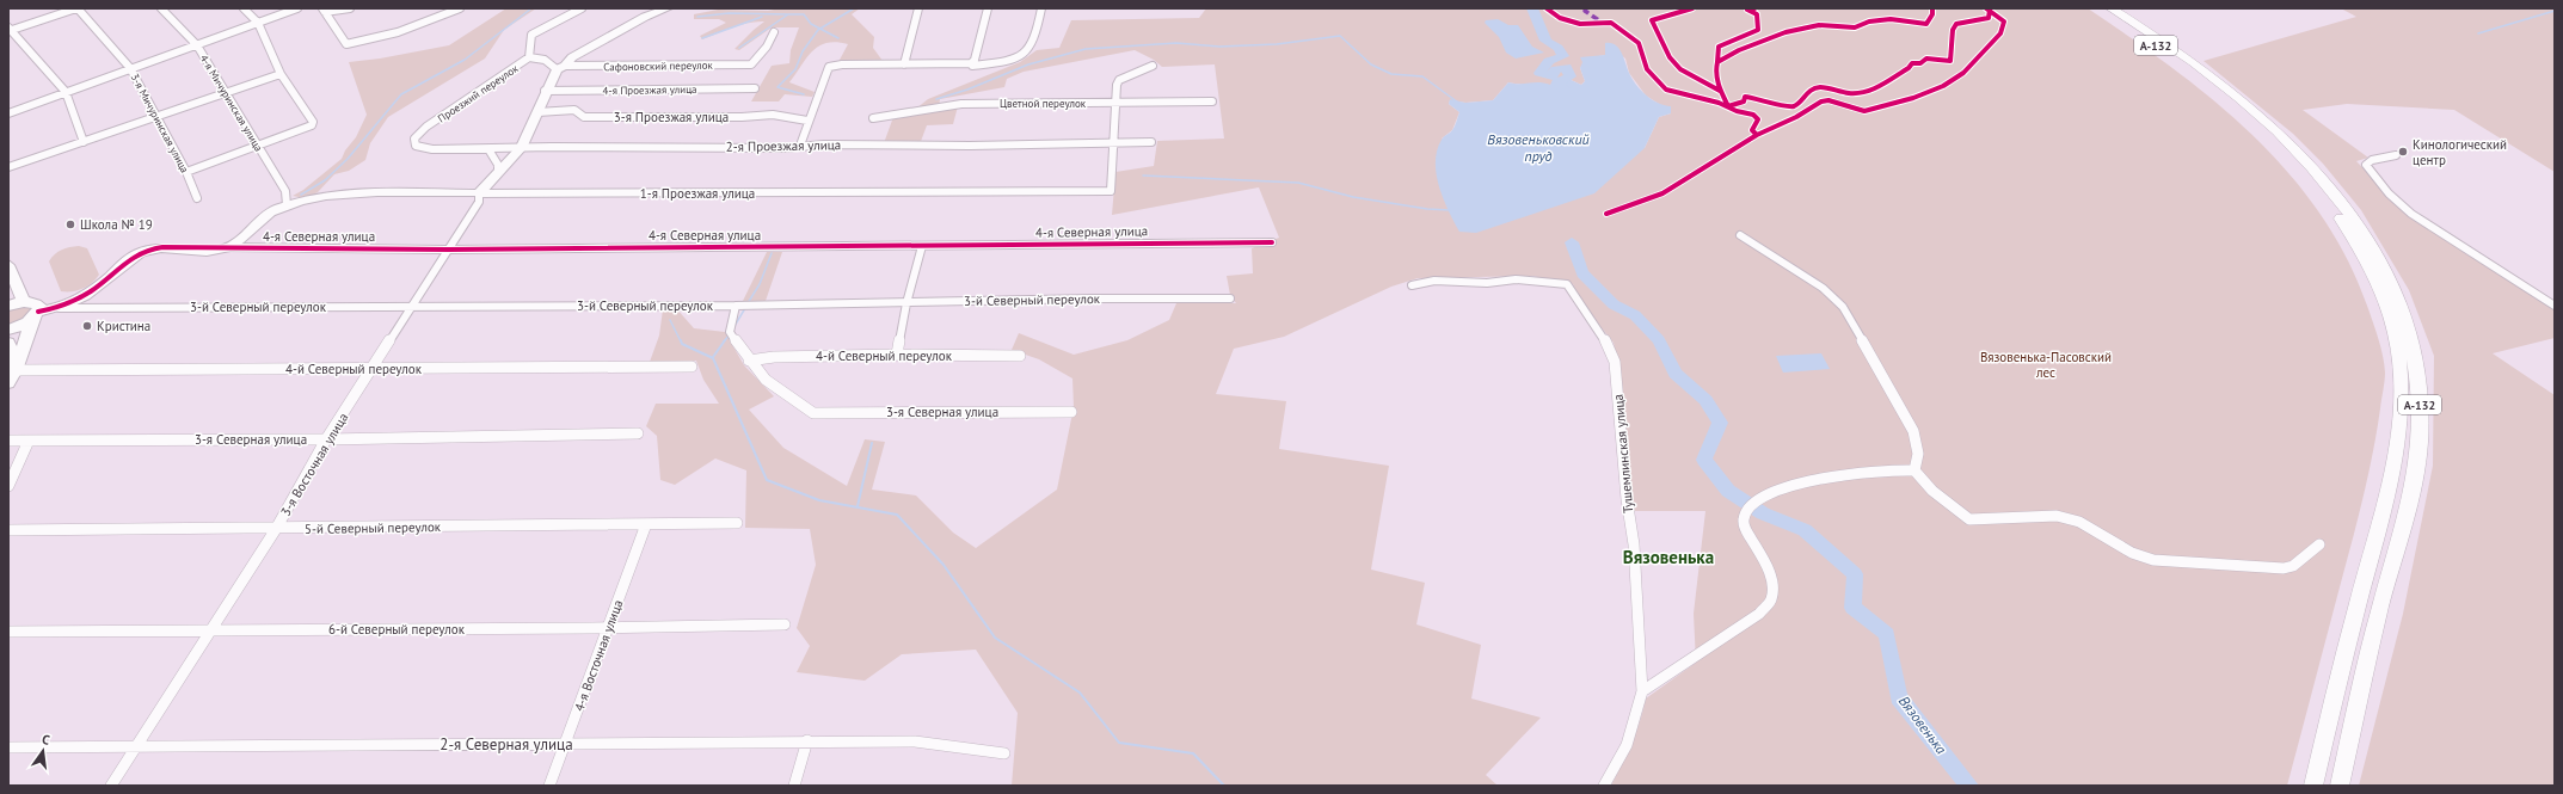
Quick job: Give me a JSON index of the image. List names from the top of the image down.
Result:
{
  "streets": {
    "main road": ["А-132"],
    "street": [
      "Сафоновский переулок",
      "4-я Проезжая улица",
      "Проезжий переулок",
      "4-я Мичуринская улица",
      "Цветной переулок",
      "3-я Проезжая улица",
      "3-я Мичуринская улица",
      "2-я Проезжая улица",
      "1-я Проезжая улица",
      "4-я Северная улица",
      "3-й Северный переулок",
      "4-й Северный переулок",
      "3-я Северная улица",
      "Тушемлинская улица",
      "3-я Восточная улица",
      "5-й Северный переулок",
      "6-й Северный переулок",
      "4-я Восточная улица",
      "2-я Северная улица"
    ]
  },
  "crossings": [
    ["Сафоновский переулок", "3-я Восточная улица"],
    ["4-я Проезжая улица", "3-я Восточная улица"],
    ["Проезжий переулок", "2-я Проезжая улица"],
    ["4-я Мичуринская улица", "1-я Проезжая улица"],
    ["3-я Проезжая улица", "3-я Восточная улица"],
    ["2-я Проезжая улица", "1-я Проезжая улица"],
    ["2-я Проезжая улица", "3-я Восточная улица"],
    ["1-я Проезжая улица", "4-я Северная улица"],
    ["1-я Проезжая улица", "3-я Восточная улица"],
    ["4-я Северная улица", "3-й Северный переулок"],
    ["4-я Северная улица", "3-я Восточная улица"],
    ["3-й Северный переулок", "3-я Восточная улица"],
    ["4-й Северный переулок", "3-я Северная улица"],
    ["4-й Северный переулок", "3-я Восточная улица"],
    ["3-я Северная улица", "3-я Восточная улица"],
    ["3-я Восточная улица", "5-й Северный переулок"],
    ["3-я Восточная улица", "6-й Северный переулок"],
    ["3-я Восточная улица", "2-я Северная улица"],
    ["5-й Северный переулок", "4-я Восточная улица"],
    ["6-й Северный переулок", "4-я Восточная улица"],
    ["4-я Восточная улица", "2-я Северная улица"]
  ],
  "districts": ["Вязовенька"],
  "water": ["Вязовеньковский пруд", "Вязовенька"],
  "parks": ["Вязовенька-Пасовский лес"],
  "places": ["Кинологический центр", "Школа № 19", "Кристина"],
  "north": "top"
}
